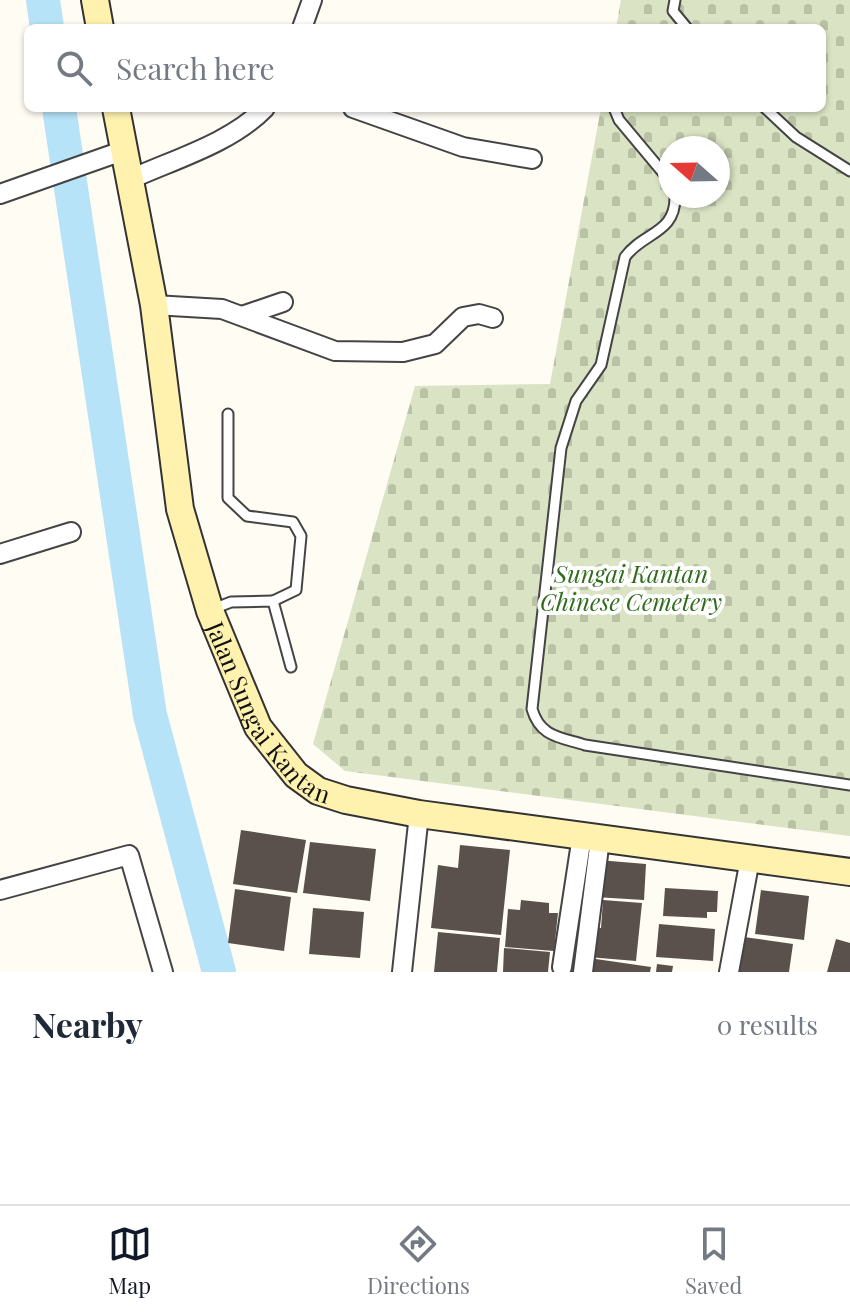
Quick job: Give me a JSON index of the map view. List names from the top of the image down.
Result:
{
  "streets": {
    "main road": ["Jalan Sungai Kantan"]
  },
  "parks": ["Sungai Kantan Chinese Cemetery"],
  "north": "left",
  "page": {
    "search": "Search here",
    "heading": ["Nearby", "0 results"],
    "nav": ["Map", "Directions", "Saved"]
  }
}
